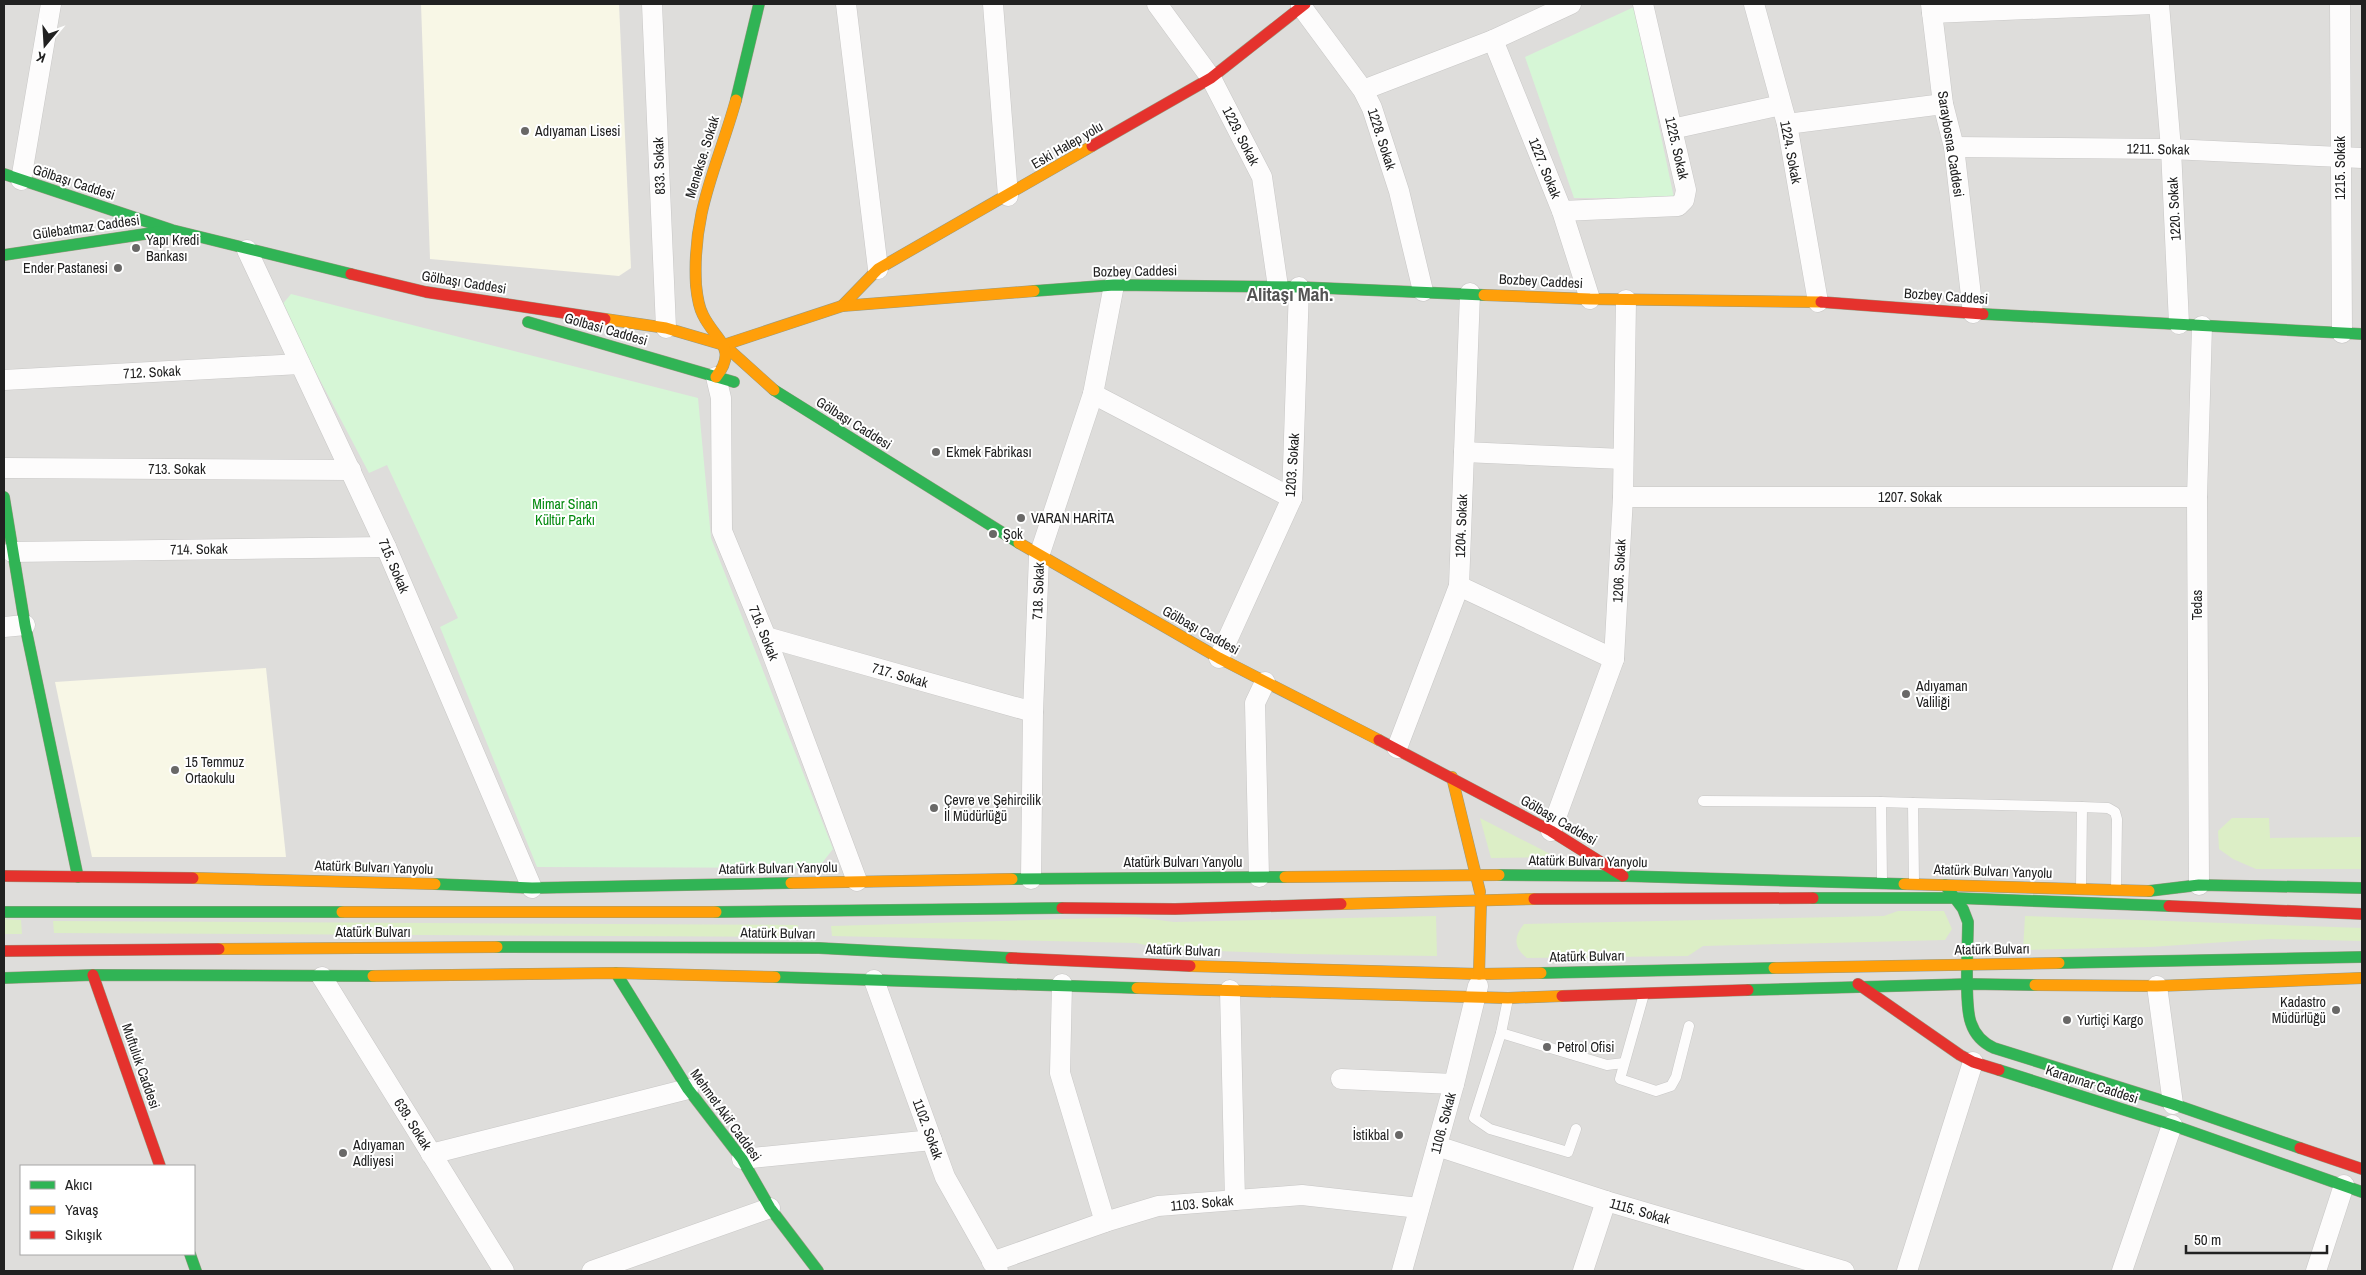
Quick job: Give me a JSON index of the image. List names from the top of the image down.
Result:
{
  "streets": {
    "main road": [
      "Eski Halep yolu",
      "Menekse. Sokak",
      "Gölbaşı Caddesi",
      "Gülebatmaz Caddesi",
      "Bozbey Caddesi",
      "Golbasi Caddesi",
      "Atatürk Bulvarı Yanyolu",
      "Atatürk Bulvarı",
      "Muftuluk Caddesi",
      "Karapınar Caddesi",
      "Mehmet Akif Caddesi"
    ],
    "street": [
      "1229. Sokak",
      "1228. Sokak",
      "Saraybosna Caddesi",
      "1225. Sokak",
      "1211. Sokak",
      "1224. Sokak",
      "833. Sokak",
      "1227. Sokak",
      "1215. Sokak",
      "1220. Sokak",
      "712. Sokak",
      "1203. Sokak",
      "713. Sokak",
      "1207. Sokak",
      "1204. Sokak",
      "714. Sokak",
      "715. Sokak",
      "1206. Sokak",
      "718. Sokak",
      "Tedas",
      "716. Sokak",
      "717. Sokak",
      "1106. Sokak",
      "639. Sokak",
      "1102. Sokak",
      "1103. Sokak",
      "1115. Sokak"
    ]
  },
  "crossings": [
    ["1229. Sokak", "Eski Halep yolu"],
    ["1229. Sokak", "Bozbey Caddesi"],
    ["1228. Sokak", "Eski Halep yolu"],
    ["1228. Sokak", "Bozbey Caddesi"],
    ["Saraybosna Caddesi", "1211. Sokak"],
    ["Saraybosna Caddesi", "Bozbey Caddesi"],
    ["Eski Halep yolu", "Bozbey Caddesi"],
    ["1225. Sokak", "1227. Sokak"],
    ["1211. Sokak", "1215. Sokak"],
    ["1211. Sokak", "1220. Sokak"],
    ["1224. Sokak", "Bozbey Caddesi"],
    ["Menekse. Sokak", "Gölbaşı Caddesi"],
    ["Menekse. Sokak", "Bozbey Caddesi"],
    ["833. Sokak", "Gölbaşı Caddesi"],
    ["833. Sokak", "Golbasi Caddesi"],
    ["1227. Sokak", "Bozbey Caddesi"],
    ["1215. Sokak", "Bozbey Caddesi"],
    ["Gölbaşı Caddesi", "Gülebatmaz Caddesi"],
    ["Gölbaşı Caddesi", "Bozbey Caddesi"],
    ["Gölbaşı Caddesi", "Golbasi Caddesi"],
    ["Gölbaşı Caddesi", "1203. Sokak"],
    ["Gölbaşı Caddesi", "1204. Sokak"],
    ["Gölbaşı Caddesi", "715. Sokak"],
    ["Gölbaşı Caddesi", "1206. Sokak"],
    ["Gölbaşı Caddesi", "718. Sokak"],
    ["Gölbaşı Caddesi", "Atatürk Bulvarı Yanyolu"],
    ["1220. Sokak", "Bozbey Caddesi"],
    ["Bozbey Caddesi", "1203. Sokak"],
    ["Bozbey Caddesi", "1204. Sokak"],
    ["Bozbey Caddesi", "1206. Sokak"],
    ["Bozbey Caddesi", "718. Sokak"],
    ["Bozbey Caddesi", "Tedas"],
    ["Golbasi Caddesi", "716. Sokak"],
    ["712. Sokak", "715. Sokak"],
    ["713. Sokak", "715. Sokak"],
    ["1207. Sokak", "1206. Sokak"],
    ["1207. Sokak", "Tedas"],
    ["714. Sokak", "715. Sokak"],
    ["715. Sokak", "Atatürk Bulvarı Yanyolu"],
    ["718. Sokak", "717. Sokak"],
    ["718. Sokak", "Atatürk Bulvarı Yanyolu"],
    ["Tedas", "Atatürk Bulvarı Yanyolu"],
    ["716. Sokak", "717. Sokak"],
    ["716. Sokak", "Atatürk Bulvarı Yanyolu"],
    ["Atatürk Bulvarı Yanyolu", "Karapınar Caddesi"],
    ["Atatürk Bulvarı", "Karapınar Caddesi"],
    ["Atatürk Bulvarı", "1106. Sokak"],
    ["1106. Sokak", "1103. Sokak"],
    ["1106. Sokak", "1115. Sokak"],
    ["1102. Sokak", "1103. Sokak"]
  ],
  "districts": ["Alitaşı Mah."],
  "parks": ["Mimar Sinan Kültür Parkı"],
  "places": [
    "Adıyaman Lisesi",
    "Yapı Kredi Bankası",
    "Ender Pastanesi",
    "Ekmek Fabrikası",
    "VARAN HARİTA",
    "Şok",
    "Adıyaman Valiliği",
    "15 Temmuz Ortaokulu",
    "Çevre ve Şehircilik İl Müdürlüğü",
    "Kadastro Müdürlüğü",
    "Yurtiçi Kargo",
    "Petrol Ofisi",
    "İstikbal",
    "Adıyaman Adliyesi"
  ],
  "legend": ["Akıcı", "Yavaş", "Sıkışık"],
  "scale_bar": "50 m",
  "north": "bottom"
}
